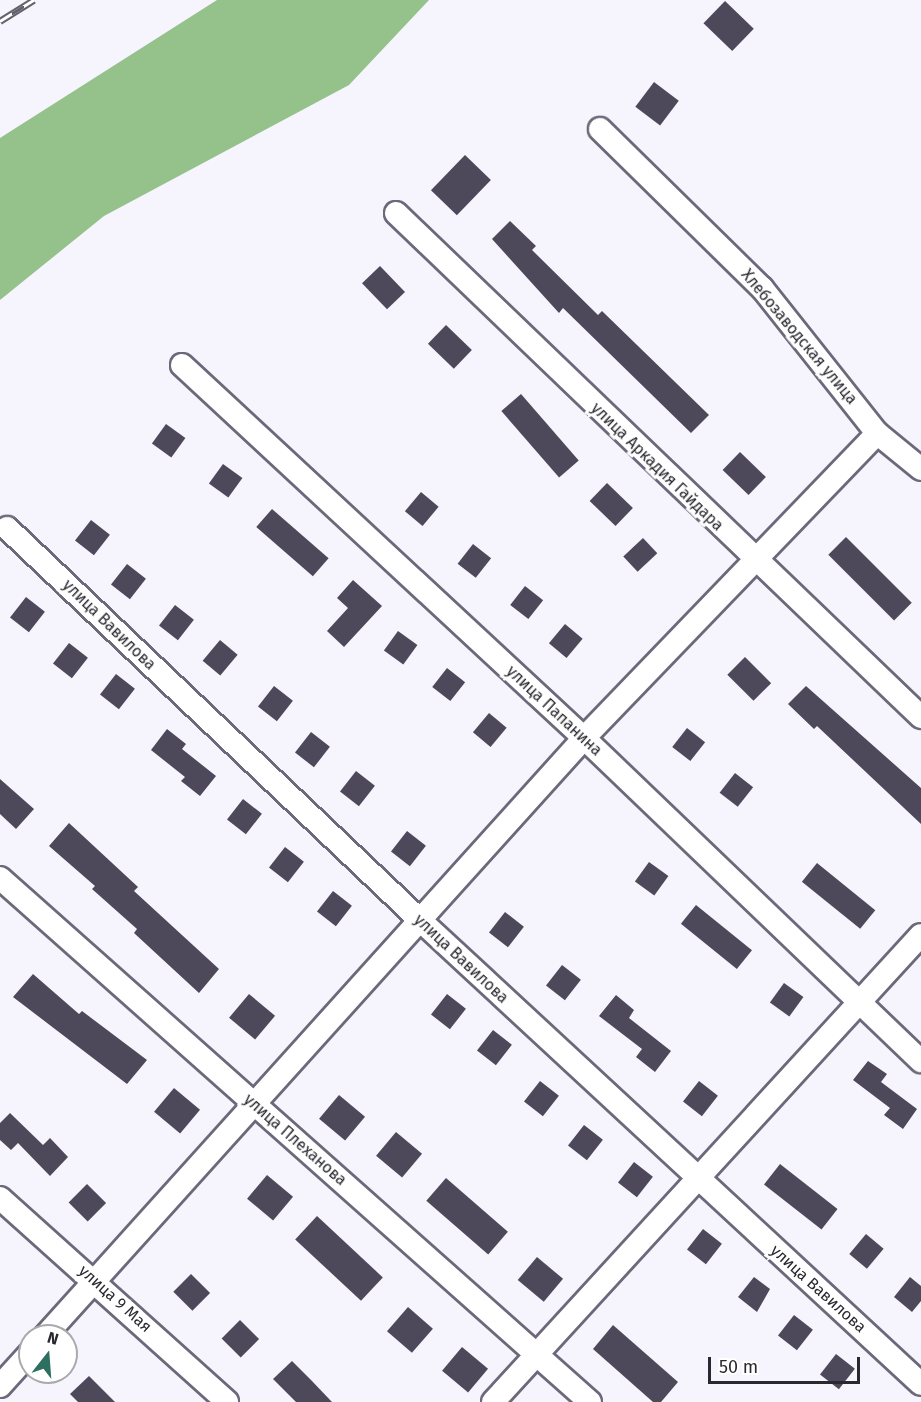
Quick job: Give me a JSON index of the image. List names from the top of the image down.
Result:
{
  "streets": {
    "street": [
      "Хлебозаводская улица",
      "улица Аркадия Гайдара",
      "улица Вавилова",
      "улица Папанина",
      "улица Плеханова",
      "улица 9 Мая"
    ]
  },
  "scale_bar": "50 m",
  "north": "top"
}
